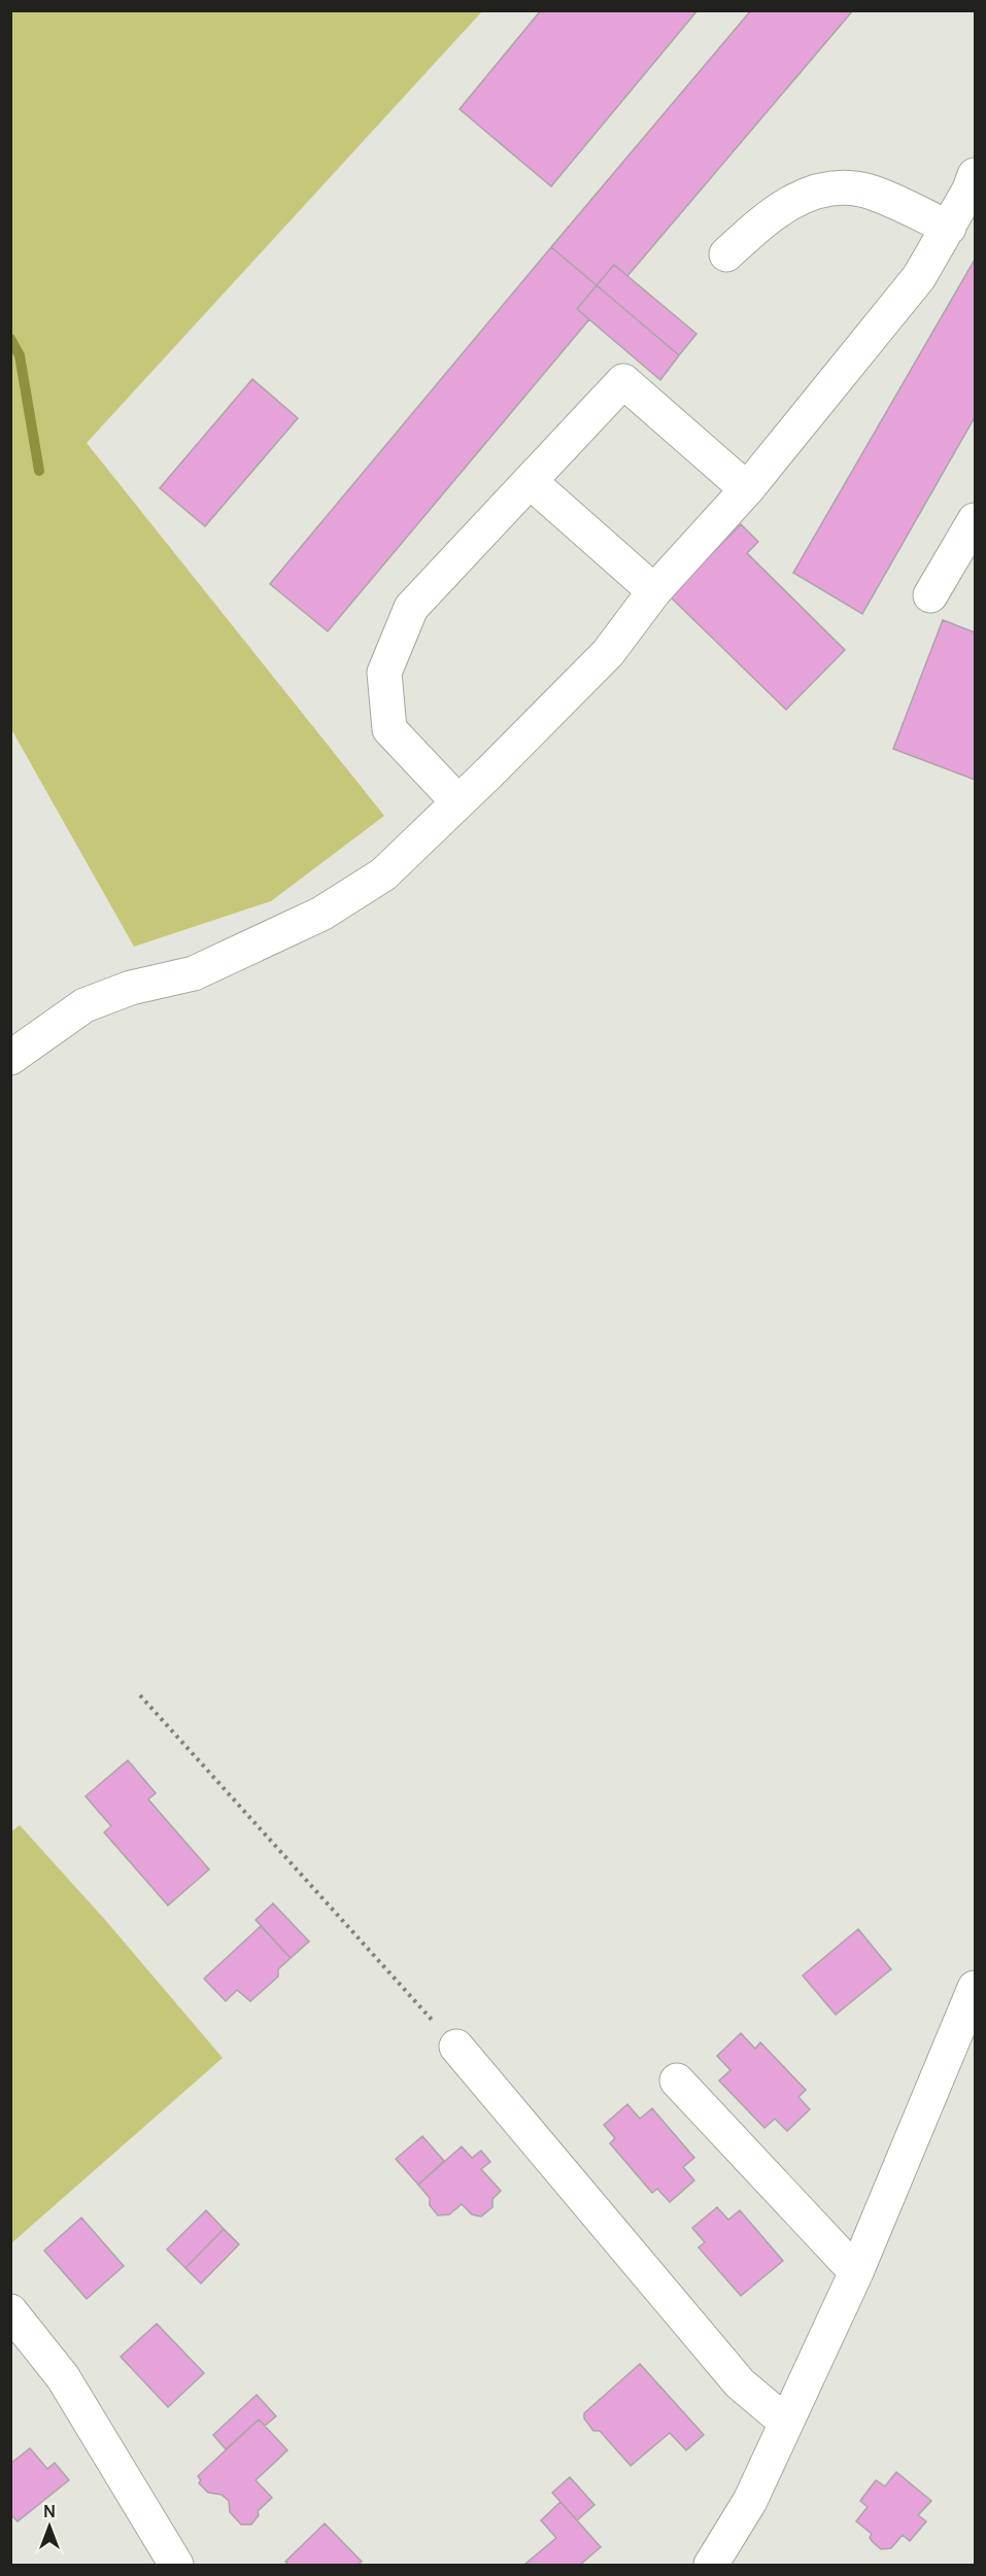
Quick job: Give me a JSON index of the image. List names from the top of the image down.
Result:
{
  "north": "top"
}
